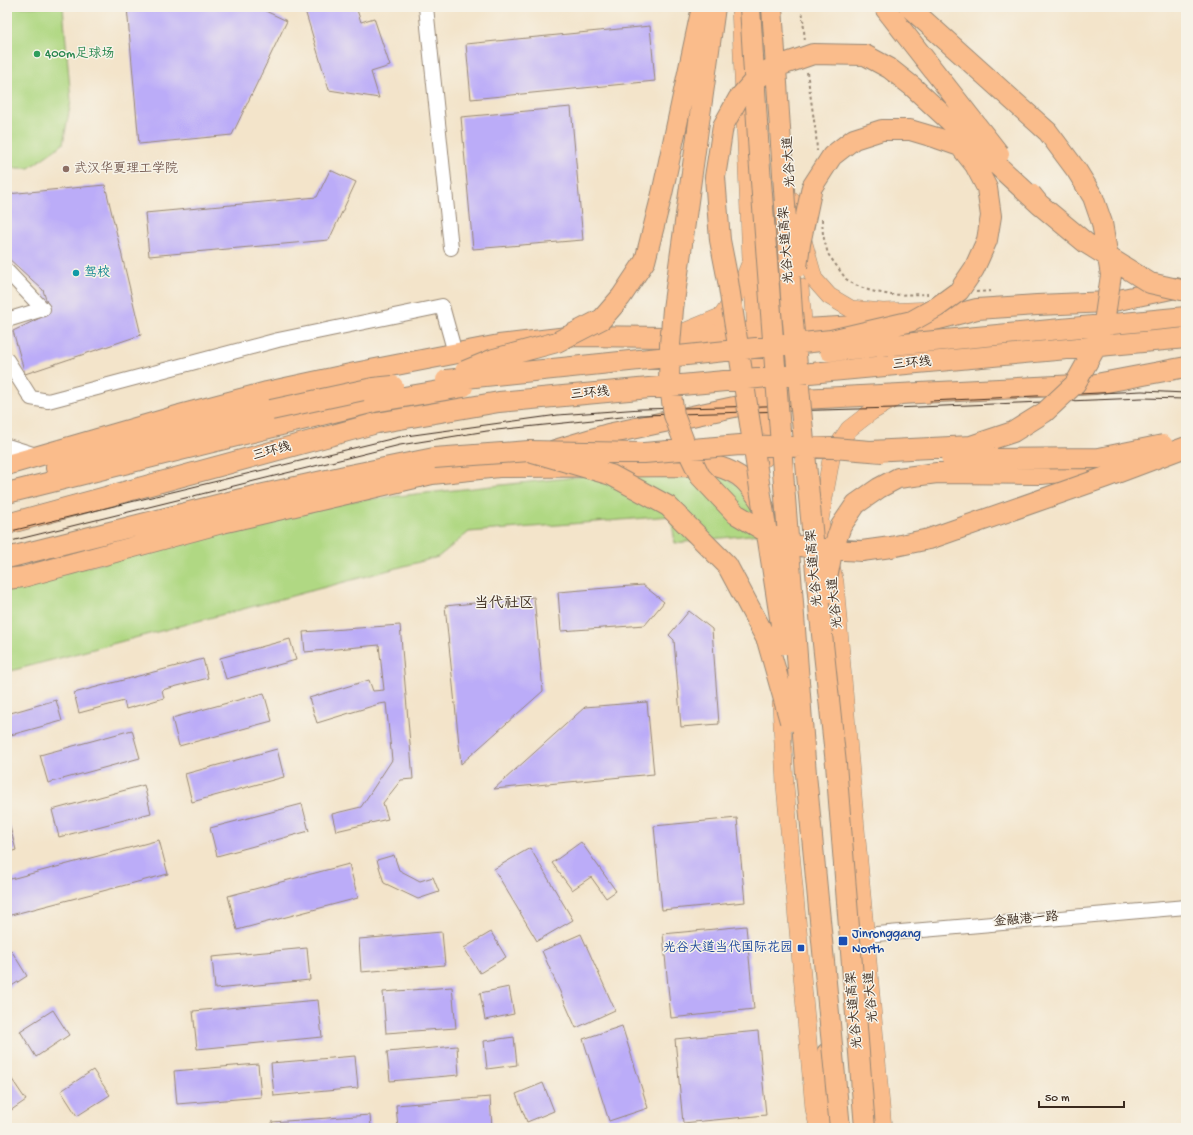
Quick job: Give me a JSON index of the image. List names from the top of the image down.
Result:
{
  "streets": {
    "highway": ["光谷大道高架", "三环线"],
    "main road": ["光谷大道"],
    "street": ["金融港一路"]
  },
  "crossings": [
    ["光谷大道", "金融港一路"]
  ],
  "districts": ["当代社区"],
  "places": {
    "other": ["400m足球场", "武汉华夏理工学院", "驾校"],
    "transit": ["Jinronggang North", "光谷大道当代国际花园"]
  },
  "scale_bar": "50 m"
}
